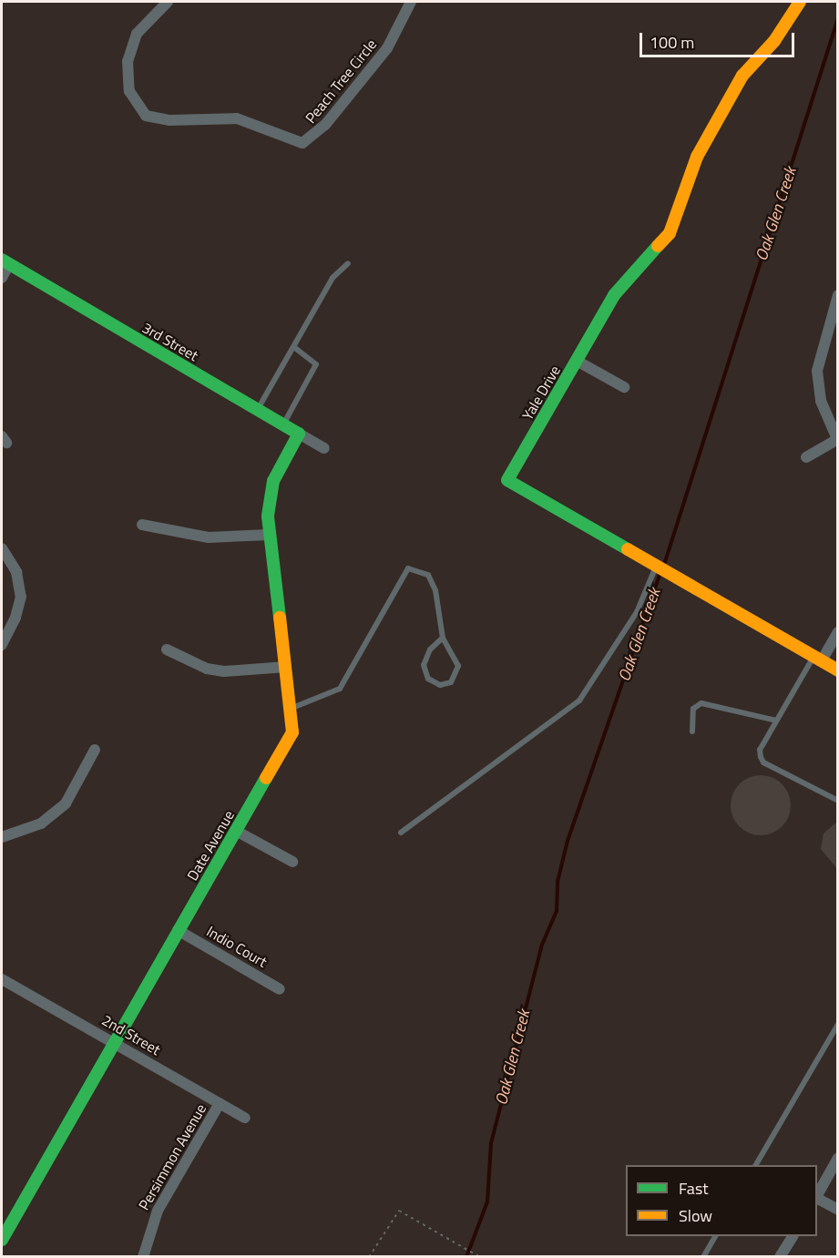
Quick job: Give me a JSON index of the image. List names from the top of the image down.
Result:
{
  "streets": {
    "street": [
      "Peach Tree Circle",
      "3rd Street",
      "Yale Drive",
      "Date Avenue",
      "Indio Court",
      "2nd Street",
      "Persimmon Avenue"
    ]
  },
  "crossings": [
    ["3rd Street", "Date Avenue"],
    ["Date Avenue", "Indio Court"],
    ["Date Avenue", "2nd Street"],
    ["2nd Street", "Persimmon Avenue"]
  ],
  "water": ["Oak Glen Creek"],
  "legend": ["Fast", "Slow"],
  "scale_bar": "100 m"
}
